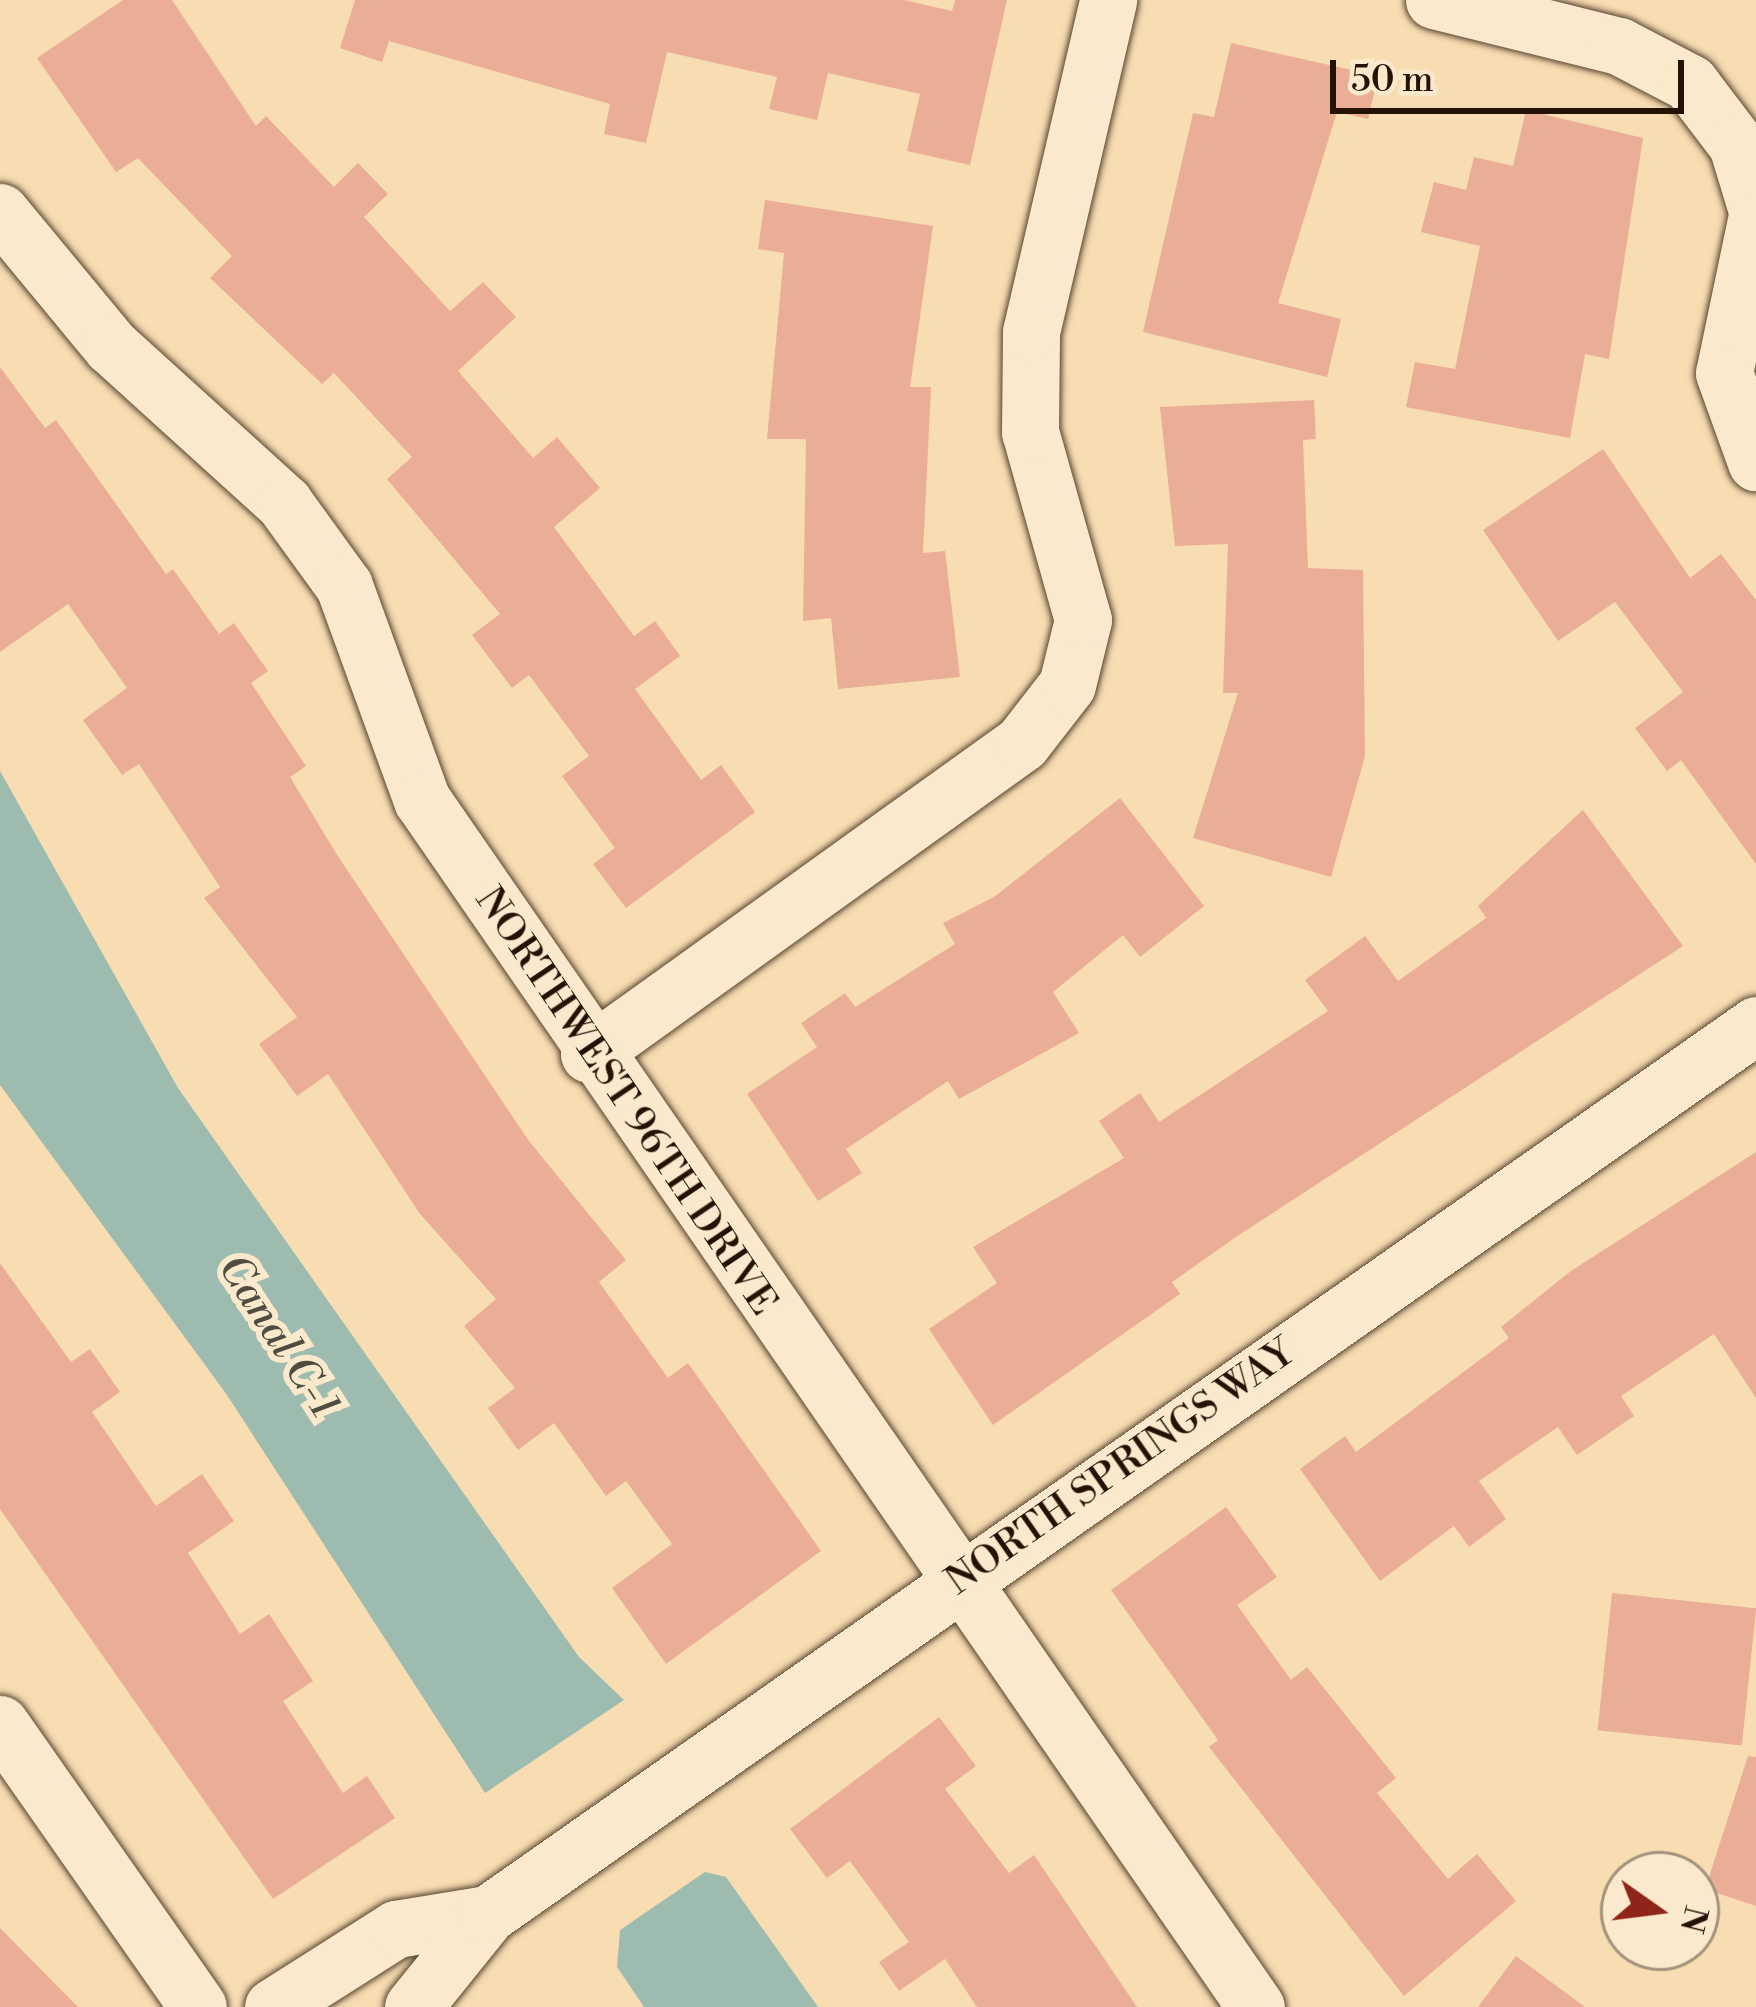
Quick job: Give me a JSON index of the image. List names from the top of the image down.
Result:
{
  "streets": {
    "street": ["NORTHWEST 96TH DRIVE", "NORTH SPRINGS WAY"]
  },
  "crossings": [
    ["NORTHWEST 96TH DRIVE", "NORTH SPRINGS WAY"]
  ],
  "water": ["Canal C-1"],
  "scale_bar": "50 m",
  "north": "right"
}
